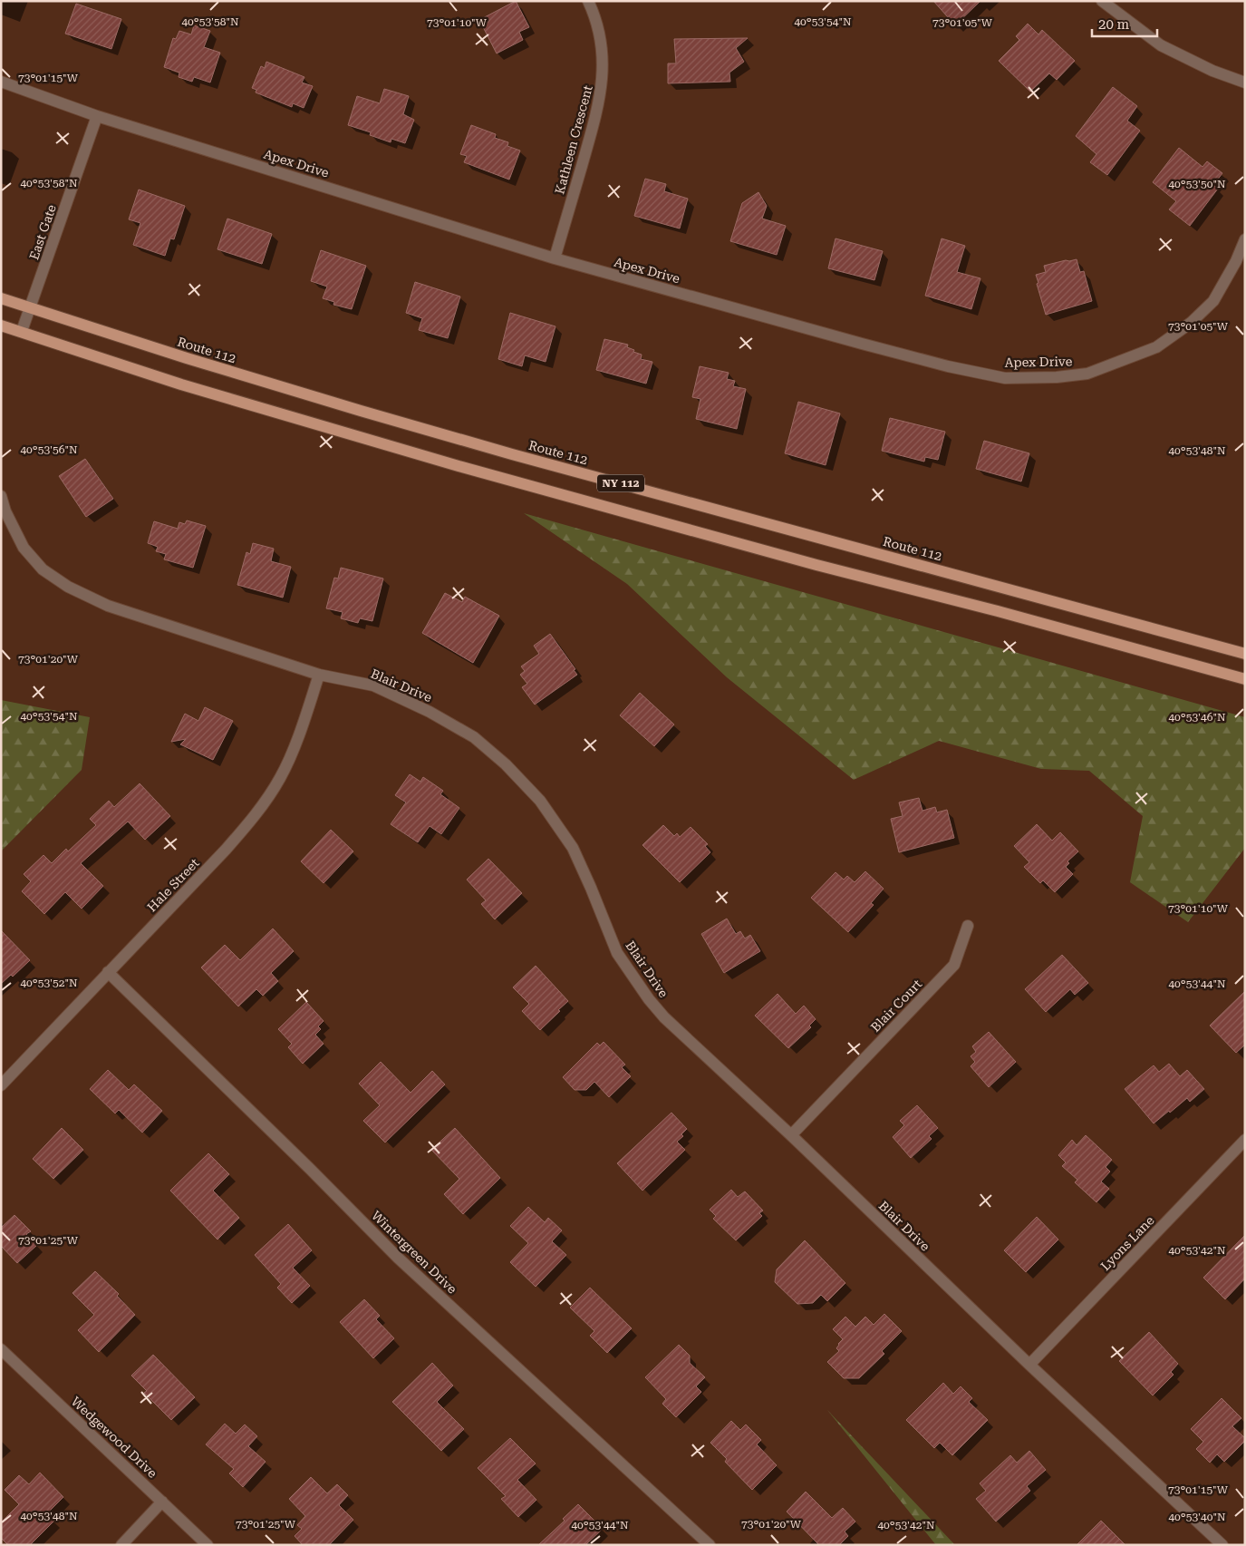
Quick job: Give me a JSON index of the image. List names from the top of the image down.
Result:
{
  "streets": {
    "main road": ["Route 112", "NY 112"],
    "street": [
      "Kathleen Crescent",
      "Apex Drive",
      "East Gate",
      "Blair Drive",
      "Hale Street",
      "Blair Court",
      "Lyons Lane",
      "Wintergreen Drive",
      "Wedgewood Drive"
    ]
  },
  "crossings": [
    ["Kathleen Crescent", "Apex Drive"],
    ["Apex Drive", "East Gate"],
    ["East Gate", "Route 112"],
    ["East Gate", "NY 112"],
    ["Blair Drive", "Hale Street"],
    ["Blair Drive", "Blair Court"],
    ["Blair Drive", "Lyons Lane"],
    ["Hale Street", "Wintergreen Drive"]
  ],
  "scale_bar": "20 m",
  "coordinates": [
    "40°53'58\"N",
    "40°53'54\"N",
    "73°01'10\"W",
    "73°01'05\"W",
    "73°01'15\"W",
    "40°53'50\"N",
    "40°53'56\"N",
    "40°53'48\"N",
    "73°01'20\"W",
    "40°53'46\"N",
    "40°53'52\"N",
    "40°53'44\"N",
    "73°01'25\"W",
    "40°53'42\"N",
    "40°53'40\"N"
  ]
}
